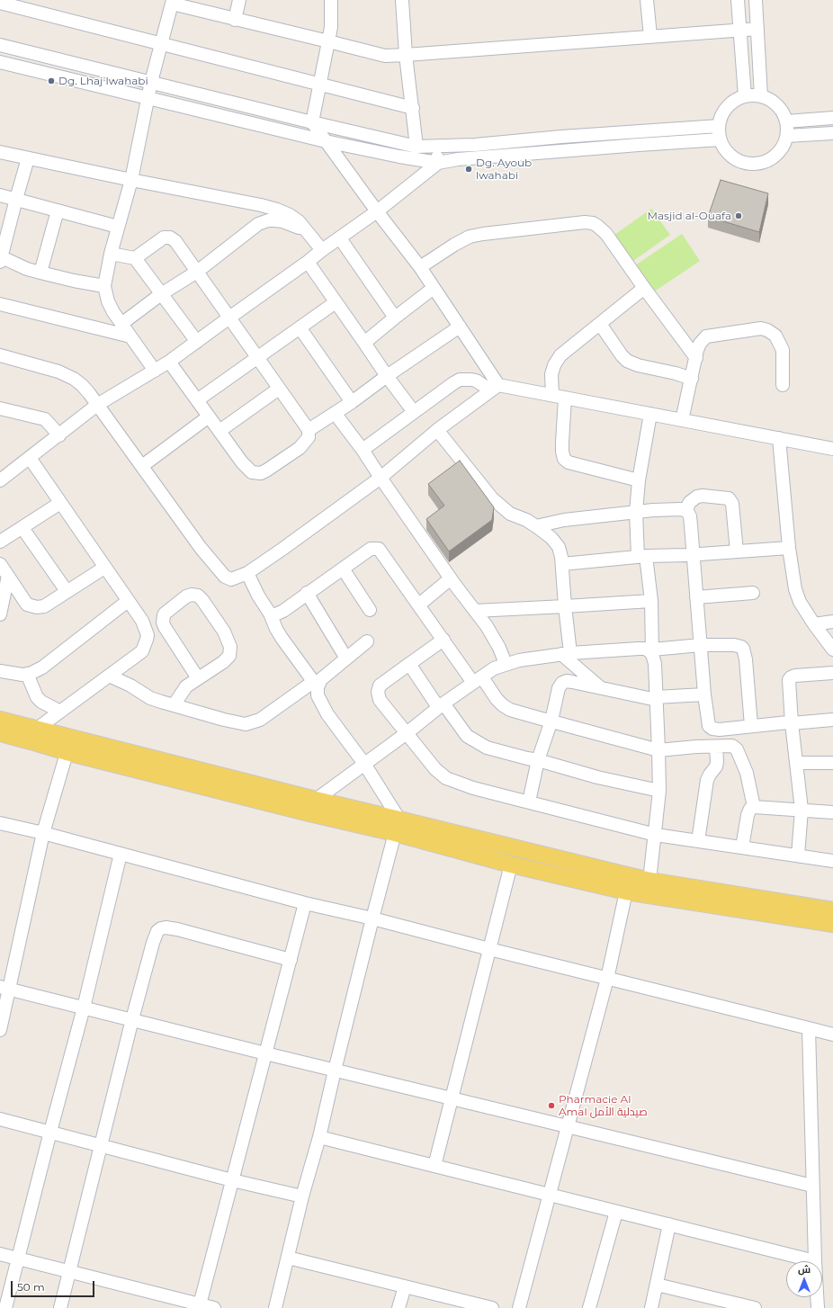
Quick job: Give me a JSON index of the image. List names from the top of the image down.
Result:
{
  "places": [
    "Dg. Lhaj lwahabi",
    "Dg. Ayoub lwahabi",
    "Masjid al-Ouafa",
    "Pharmacie Al Amal صيدلية الأمل"
  ],
  "scale_bar": "50 m",
  "north": "top"
}
